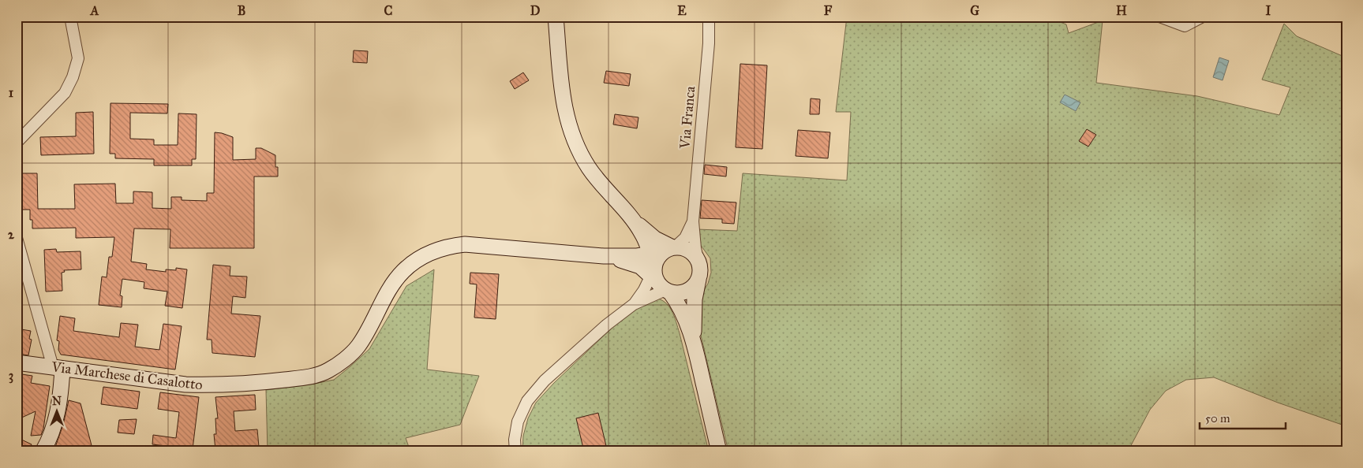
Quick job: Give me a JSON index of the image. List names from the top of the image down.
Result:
{
  "streets": {
    "street": ["Via Franca", "Via Marchese di Casalotto"]
  },
  "scale_bar": "50 m",
  "north": "top",
  "grid": {
    "columns": [
      "A",
      "B",
      "C",
      "D",
      "E",
      "F",
      "G",
      "H",
      "I"
    ],
    "rows": ["1", "2", "3"]
  }
}
